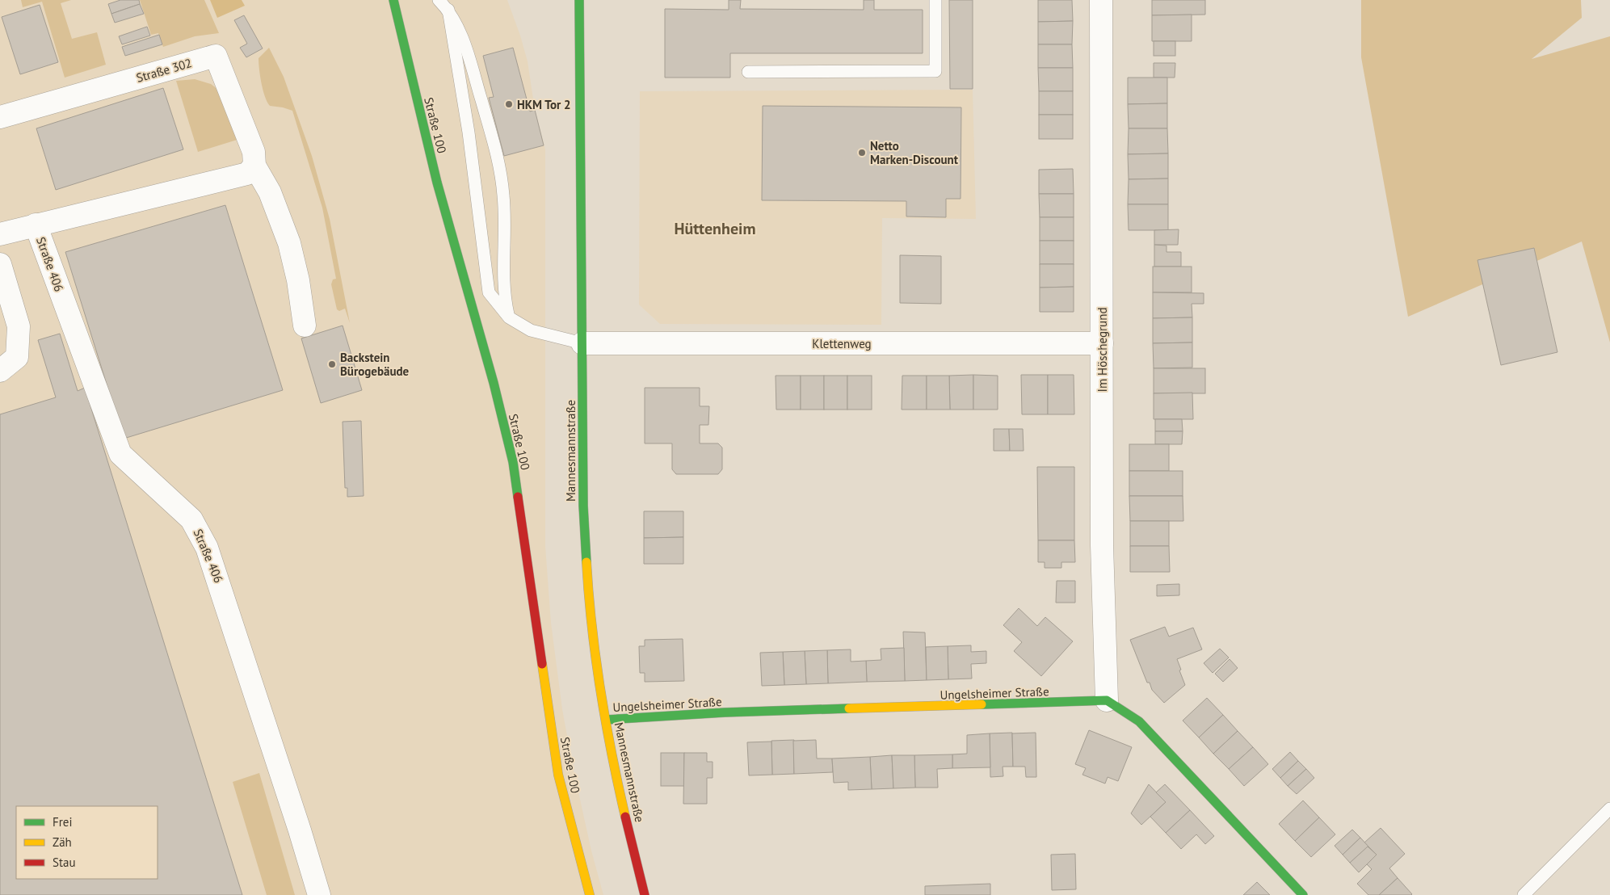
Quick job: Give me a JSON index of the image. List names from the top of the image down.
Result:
{
  "streets": {
    "street": [
      "Straße 302",
      "Straße 100",
      "Straße 406",
      "Klettenweg",
      "Im Höschegrund",
      "Mannesmannstraße",
      "Ungelsheimer Straße"
    ]
  },
  "crossings": [
    ["Klettenweg", "Im Höschegrund"],
    ["Klettenweg", "Mannesmannstraße"],
    ["Im Höschegrund", "Ungelsheimer Straße"],
    ["Mannesmannstraße", "Ungelsheimer Straße"]
  ],
  "districts": ["Hüttenheim"],
  "places": ["HKM Tor 2", "Netto Marken-Discount", "Backstein Bürogebäude"],
  "legend": ["Frei", "Zäh", "Stau"]
}
